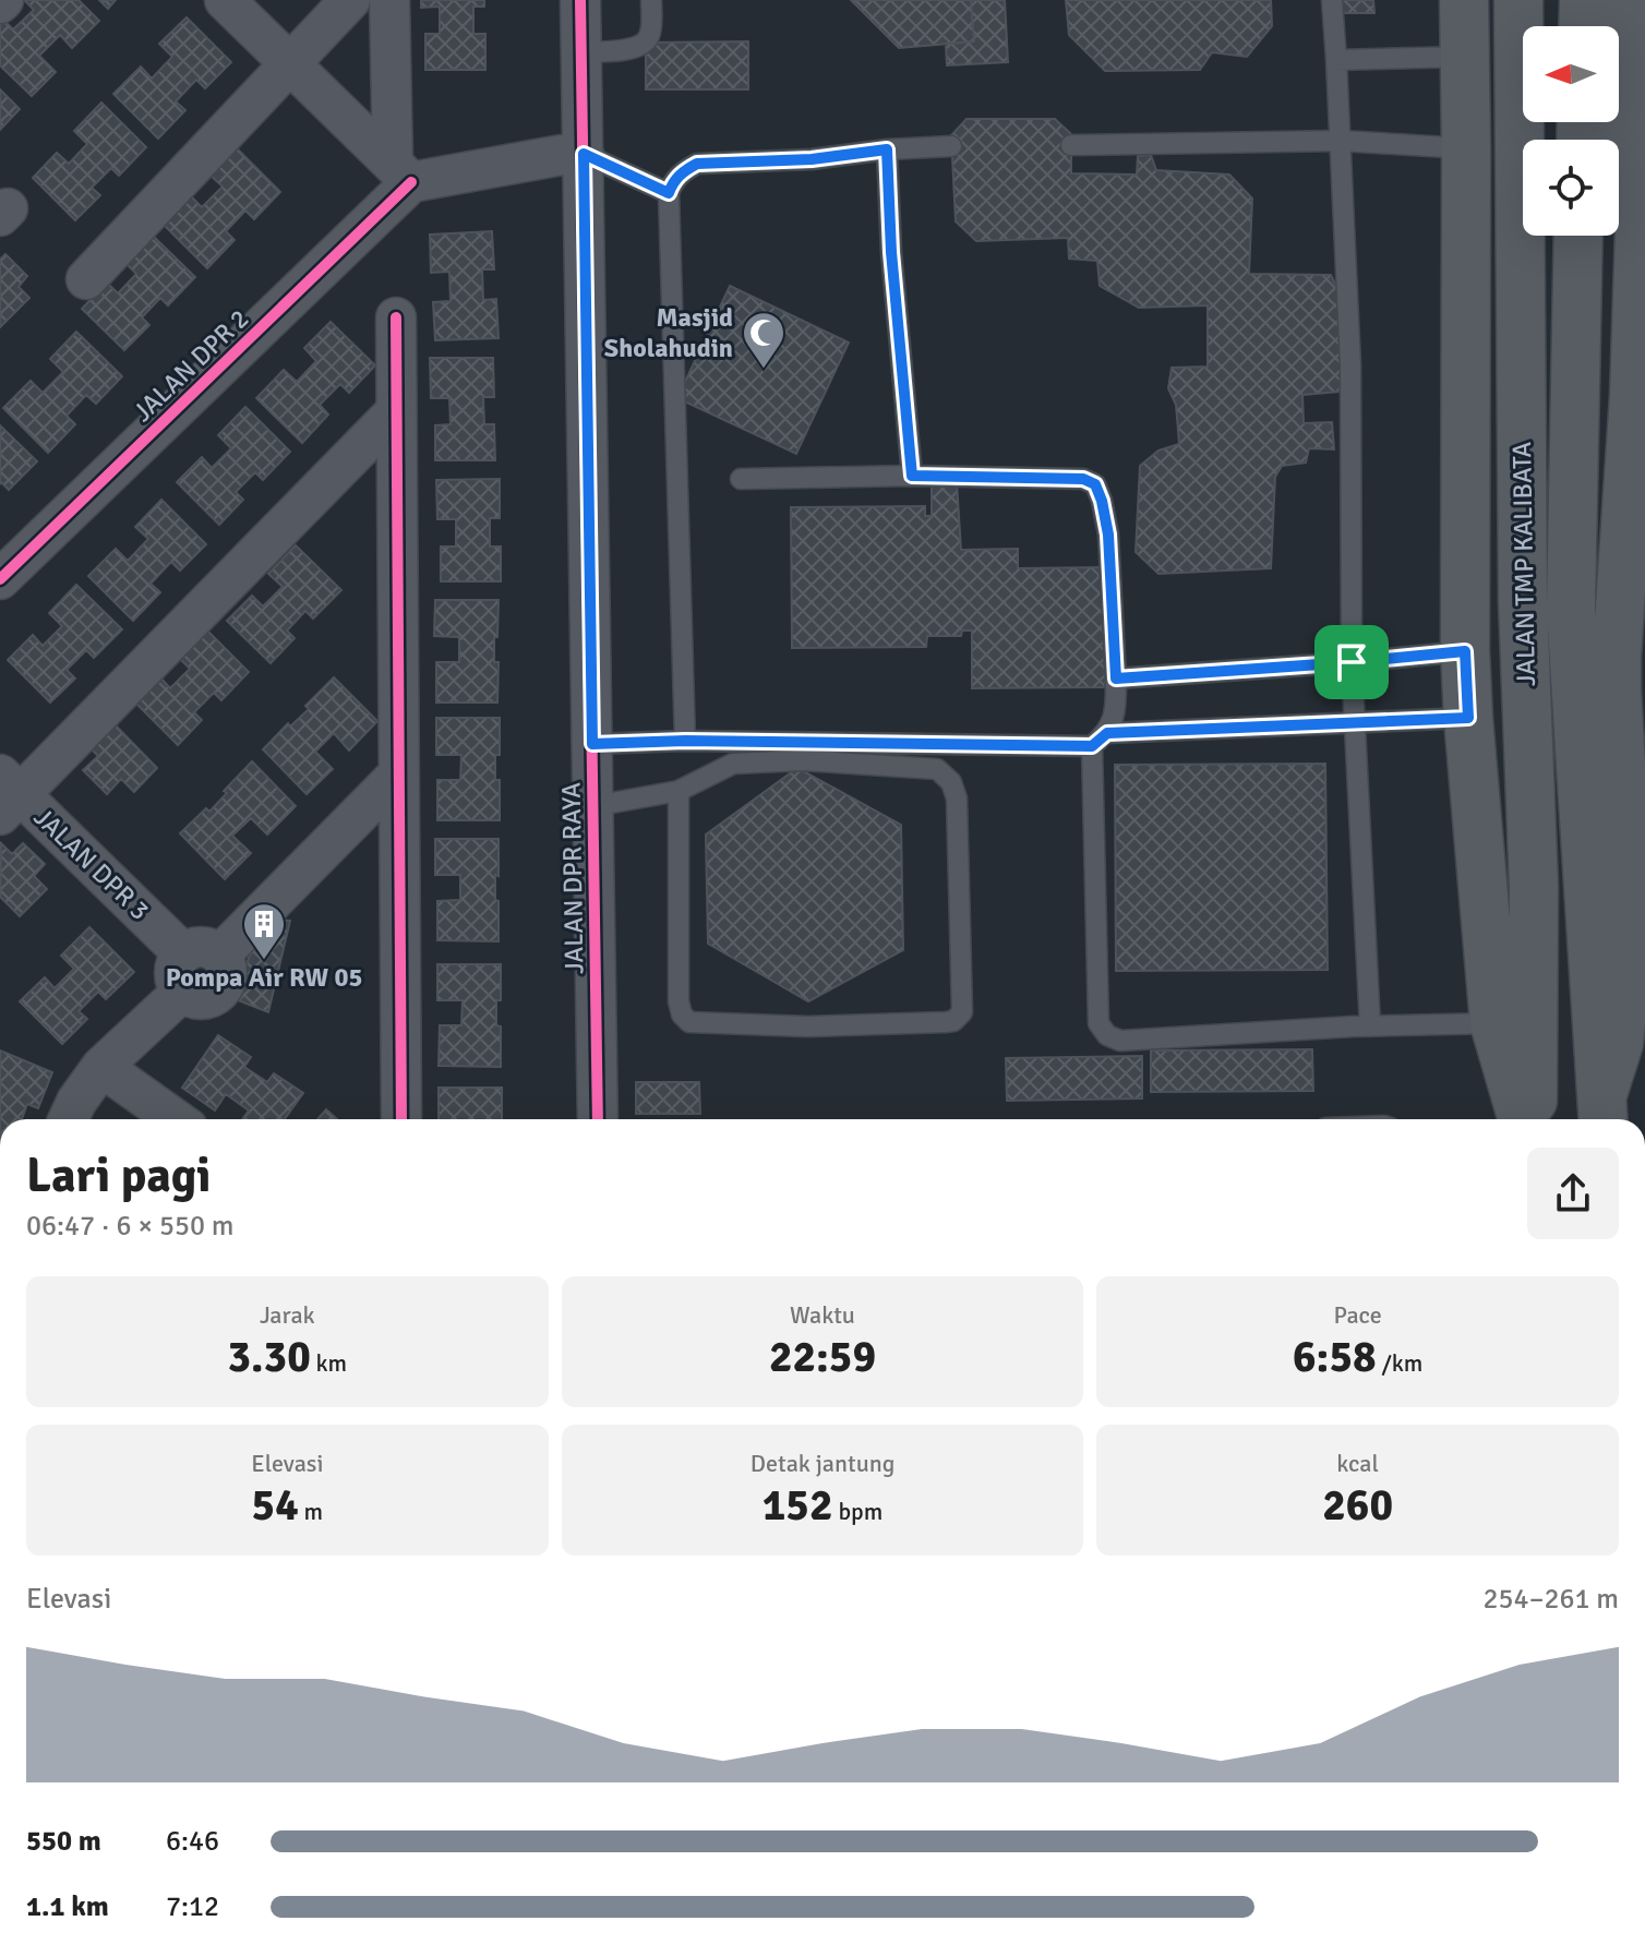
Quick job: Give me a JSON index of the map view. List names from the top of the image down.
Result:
{
  "streets": {
    "main road": ["JALAN TMP KALIBATA"],
    "street": ["JALAN DPR 2", "JALAN DPR 3", "JALAN DPR RAYA"]
  },
  "places": {
    "mosque": ["Masjid Sholahudin"],
    "building": ["Pompa Air RW 05"]
  },
  "north": "left",
  "page": {
    "heading": ["Lari pagi", "06:47 · 6 × 550 m"],
    "stats": [
      ["Jarak", "3.30 km"],
      ["Waktu", "22:59"],
      ["Pace", "6:58 /km"],
      ["Elevasi", "54 m"],
      ["Detak jantung", "152 bpm"],
      ["kcal", "260"]
    ],
    "chart": ["Elevasi", "254–261 m"],
    "list": [
      {
        "name": "550 m",
        "note": "6:46"
      },
      {
        "name": "1.1 km",
        "note": "7:12"
      }
    ]
  }
}
